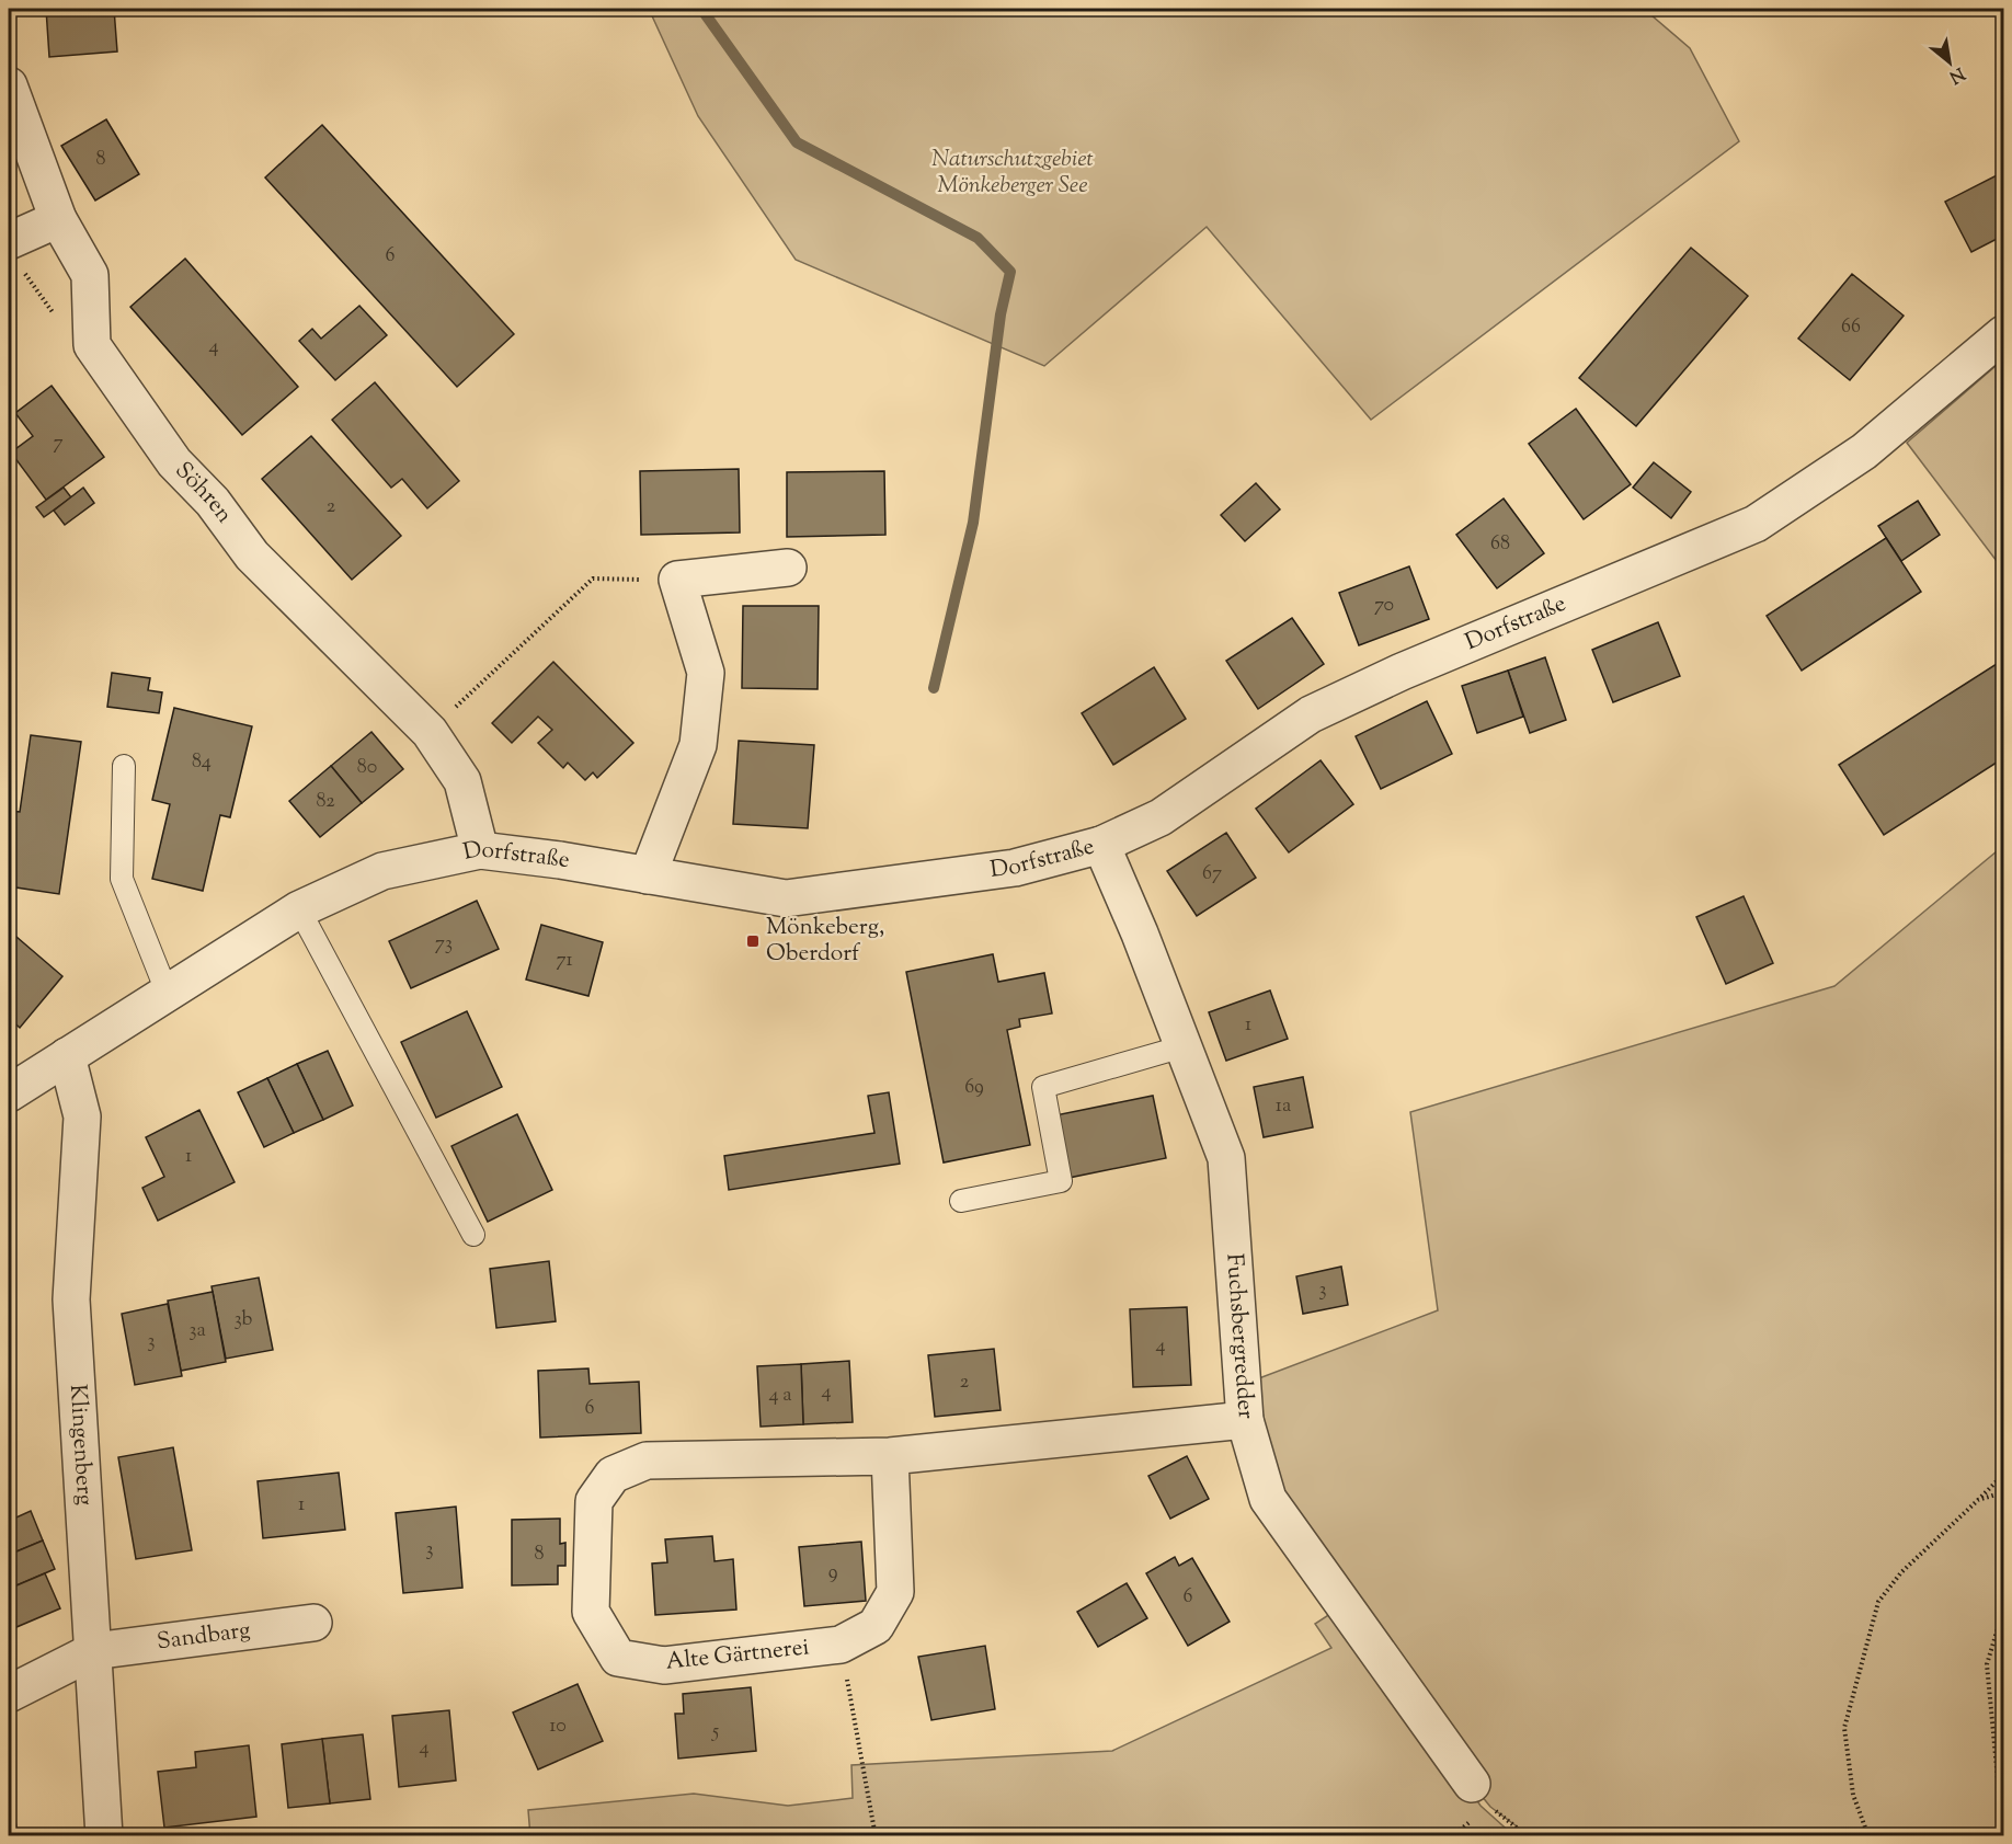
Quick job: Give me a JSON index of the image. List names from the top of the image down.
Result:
{
  "streets": {
    "street": [
      "Söhren",
      "Dorfstraße",
      "Fuchsbergredder",
      "Klingenberg",
      "Sandbarg",
      "Alte Gärtnerei"
    ]
  },
  "crossings": [
    ["Söhren", "Dorfstraße"],
    ["Dorfstraße", "Fuchsbergredder"],
    ["Dorfstraße", "Klingenberg"],
    ["Fuchsbergredder", "Alte Gärtnerei"],
    ["Klingenberg", "Sandbarg"]
  ],
  "parks": ["Naturschutzgebiet Mönkeberger See"],
  "places": {
    "transit": ["Mönkeberg, Oberdorf"]
  },
  "house_numbers": [
    "8",
    "6",
    "66",
    "4",
    "7",
    "2",
    "68",
    "70",
    "84",
    "80",
    "82",
    "67",
    "73",
    "71",
    "1",
    "69",
    "1a",
    "1",
    "3",
    "3b",
    "3a",
    "3",
    "4",
    "2",
    "4",
    "4 a",
    "6",
    "1",
    "3",
    "8",
    "9",
    "6",
    "10",
    "5",
    "4"
  ],
  "north": "bottom right"
}
